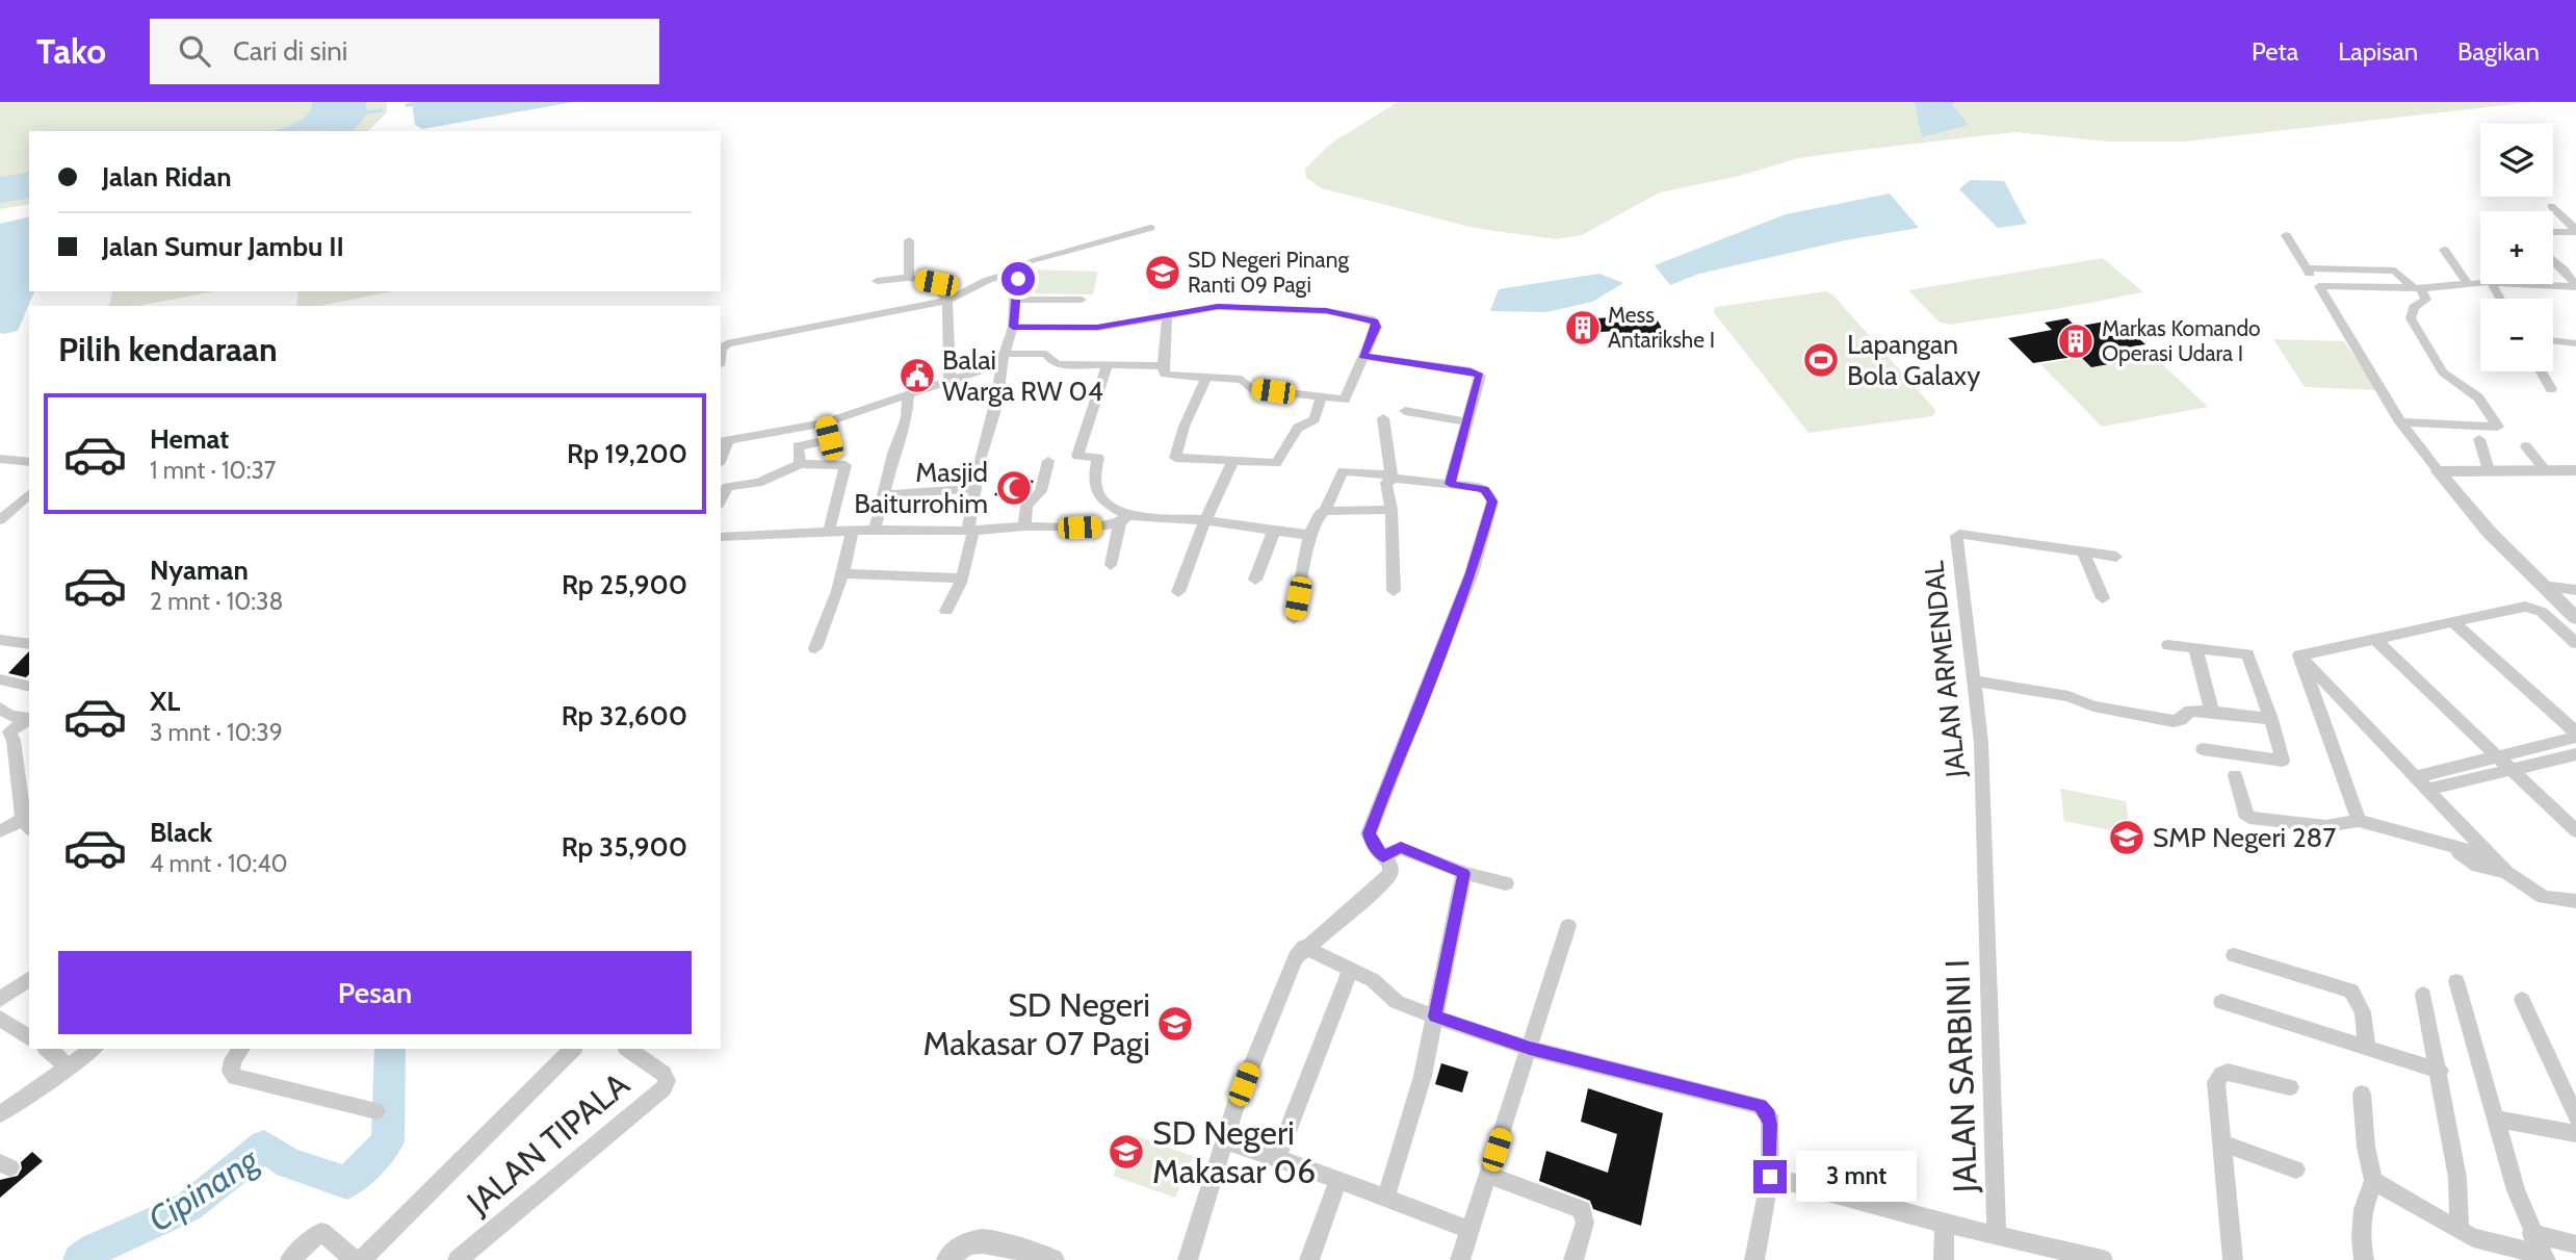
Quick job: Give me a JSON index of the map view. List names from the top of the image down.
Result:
{
  "streets": {
    "street": ["JALAN ARMENDAL", "JALAN SARBINI I", "JALAN TIPALA"]
  },
  "crossings": [
    ["JALAN ARMENDAL", "JALAN SARBINI I"]
  ],
  "water": ["Cipinang"],
  "places": {
    "school or university": [
      "SD Negeri Pinang Ranti 09 Pagi",
      "SMP Negeri 287",
      "SD Negeri Makasar 07 Pagi",
      "SD Negeri Makasar 06"
    ],
    "building": ["Mess Antarikshe I", "Markas Komando Operasi Udara I"],
    "sports": ["Lapangan Bola Galaxy"],
    "public building": ["Balai Warga RW 04"],
    "mosque": ["Masjid Baiturrohim"]
  },
  "page": {
    "header": "Tako",
    "search": "Cari di sini",
    "nav": ["Peta", "Lapisan", "Bagikan"],
    "map_buttons": ["+", "−"],
    "banner": ["Jalan Ridan", "Jalan Sumur Jambu II"],
    "heading": "Pilih kendaraan",
    "list": [
      {
        "name": "Hemat",
        "note": "1 mnt · 10:37",
        "value": "Rp 19,200"
      },
      {
        "name": "Nyaman",
        "note": "2 mnt · 10:38",
        "value": "Rp 25,900"
      },
      {
        "name": "XL",
        "note": "3 mnt · 10:39",
        "value": "Rp 32,600"
      },
      {
        "name": "Black",
        "note": "4 mnt · 10:40",
        "value": "Rp 35,900"
      }
    ],
    "buttons": "Pesan",
    "bubble": "3 mnt"
  }
}
